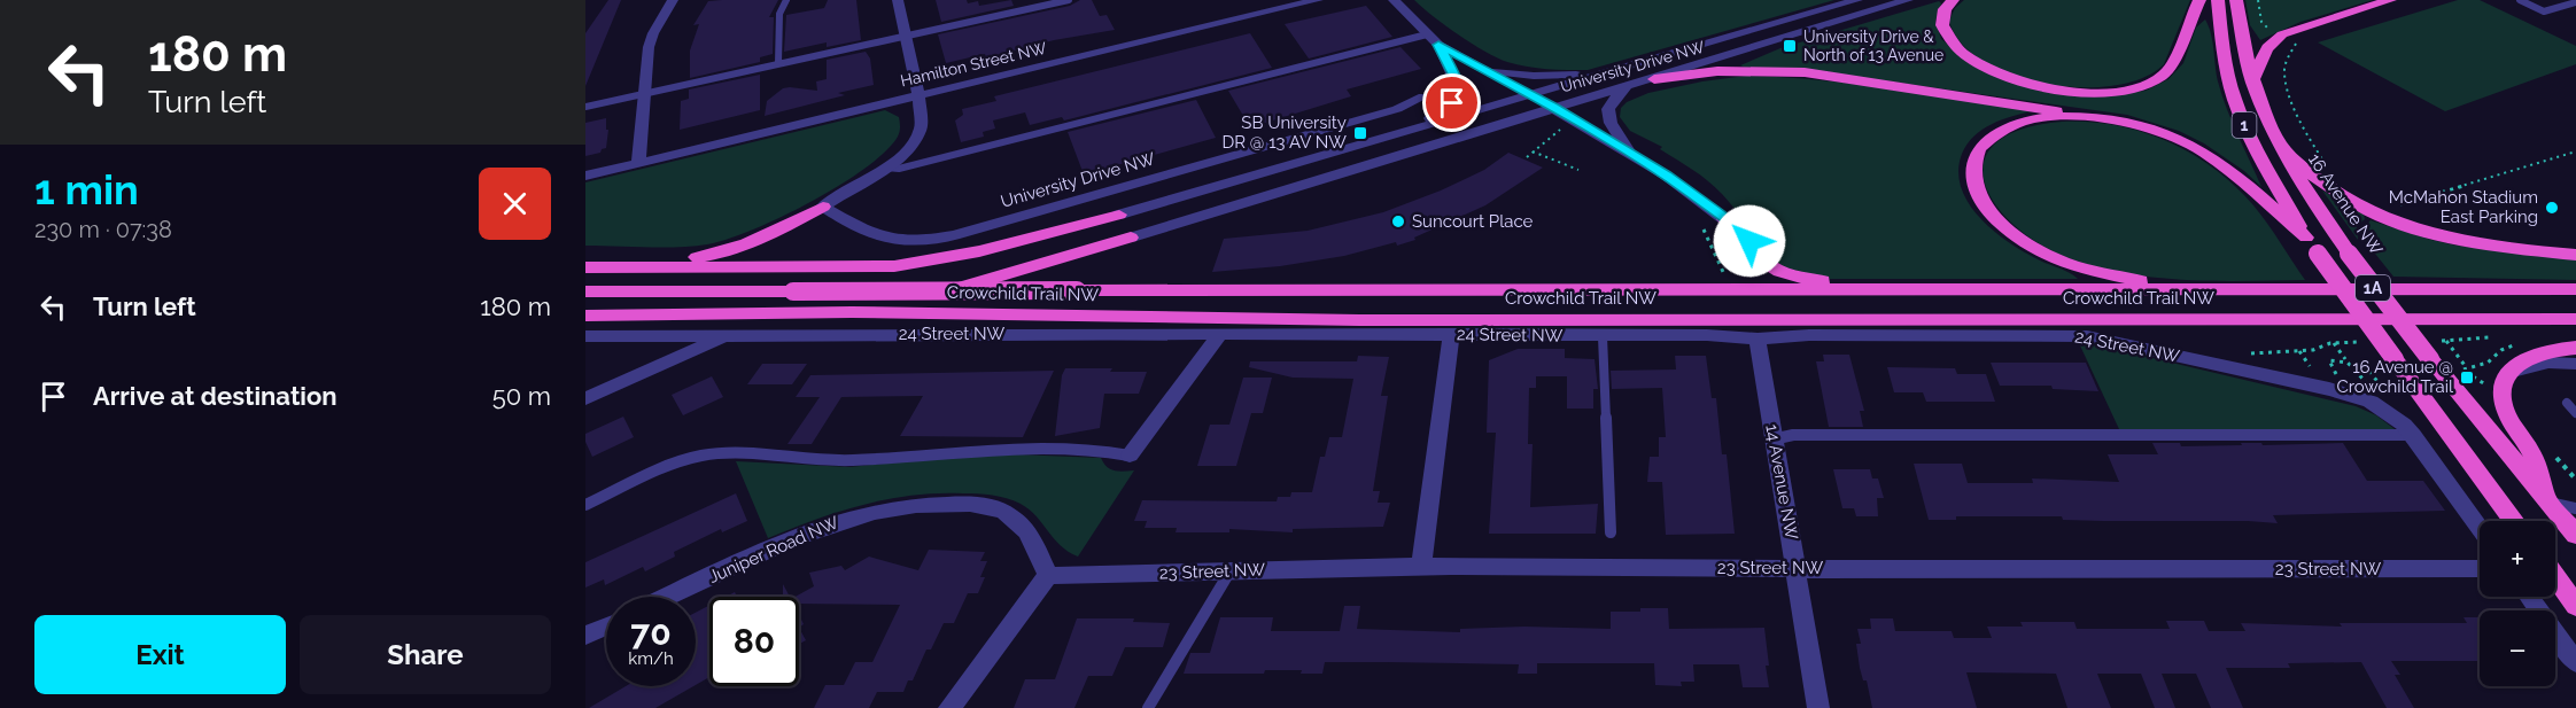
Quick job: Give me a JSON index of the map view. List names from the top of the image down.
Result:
{
  "streets": {
    "highway": [
      "1",
      "16 Avenue NW",
      "1A",
      "Crowchild Trail NW"
    ],
    "street": [
      "Hamilton Street NW",
      "University Drive NW",
      "24 Street NW",
      "14 Avenue NW",
      "Juniper Road NW",
      "23 Street NW"
    ]
  },
  "crossings": [
    ["24 Street NW", "14 Avenue NW"],
    ["14 Avenue NW", "23 Street NW"],
    ["Juniper Road NW", "23 Street NW"]
  ],
  "places": {
    "transit": ["University Drive & North of 13 Avenue", "SB University DR @ 13 AV NW", "16 Avenue @ Crowchild Trail"],
    "other": ["McMahon Stadium East Parking", "Suncourt Place"]
  },
  "page": {
    "turn": ["180 m", "Turn left"],
    "heading": ["1 min", "230 m · 07:38"],
    "list": [
      {
        "name": "Turn left",
        "value": "180 m"
      },
      {
        "name": "Arrive at destination",
        "value": "50 m"
      }
    ],
    "map_buttons": ["+", "−"],
    "speed": "70 km/h",
    "limit": "80",
    "buttons": ["Exit", "Share"]
  }
}
